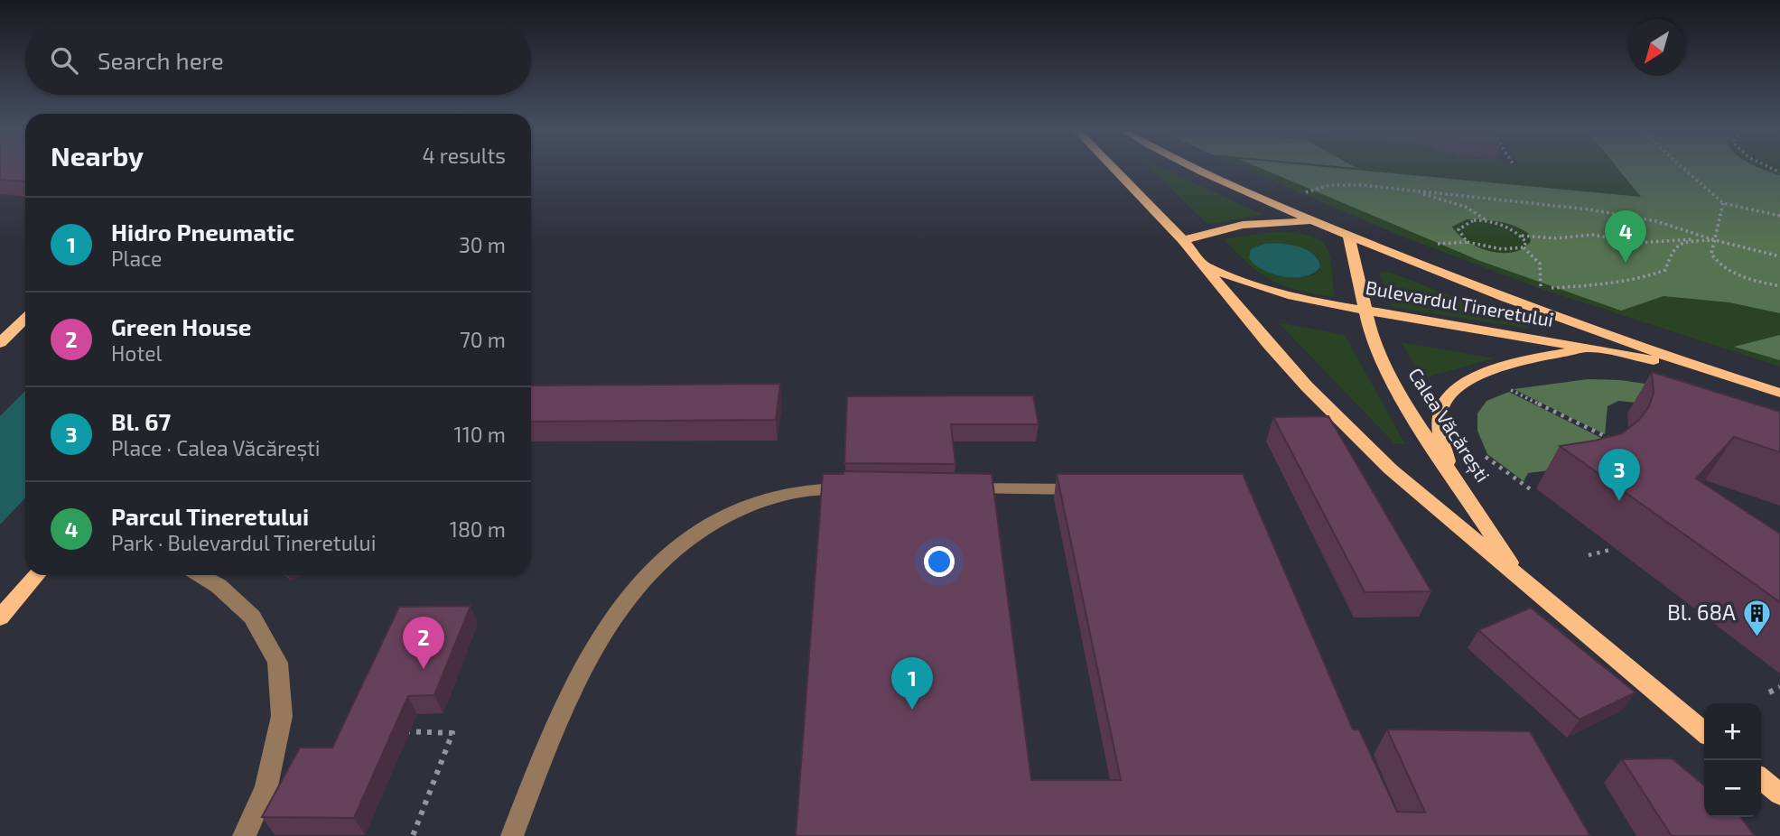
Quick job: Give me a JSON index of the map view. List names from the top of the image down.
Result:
{
  "streets": {
    "main road": ["Bulevardul Tineretului", "Calea Văcărești"]
  },
  "crossings": [
    ["Bulevardul Tineretului", "Calea Văcărești"]
  ],
  "places": {
    "building": ["Bl. 68A"]
  },
  "north": "bottom left",
  "page": {
    "search": "Search here",
    "heading": ["Nearby", "4 results"],
    "list": [
      {
        "mark": "1",
        "name": "Hidro Pneumatic",
        "note": "Place",
        "value": "30 m"
      },
      {
        "mark": "2",
        "name": "Green House",
        "note": "Hotel",
        "value": "70 m"
      },
      {
        "mark": "3",
        "name": "Bl. 67",
        "note": "Place · Calea Văcărești",
        "value": "110 m"
      },
      {
        "mark": "4",
        "name": "Parcul Tineretului",
        "note": "Park · Bulevardul Tineretului",
        "value": "180 m"
      }
    ],
    "pins": [
      "4",
      "3",
      "2",
      "1"
    ],
    "map_buttons": ["+", "−"]
  }
}
